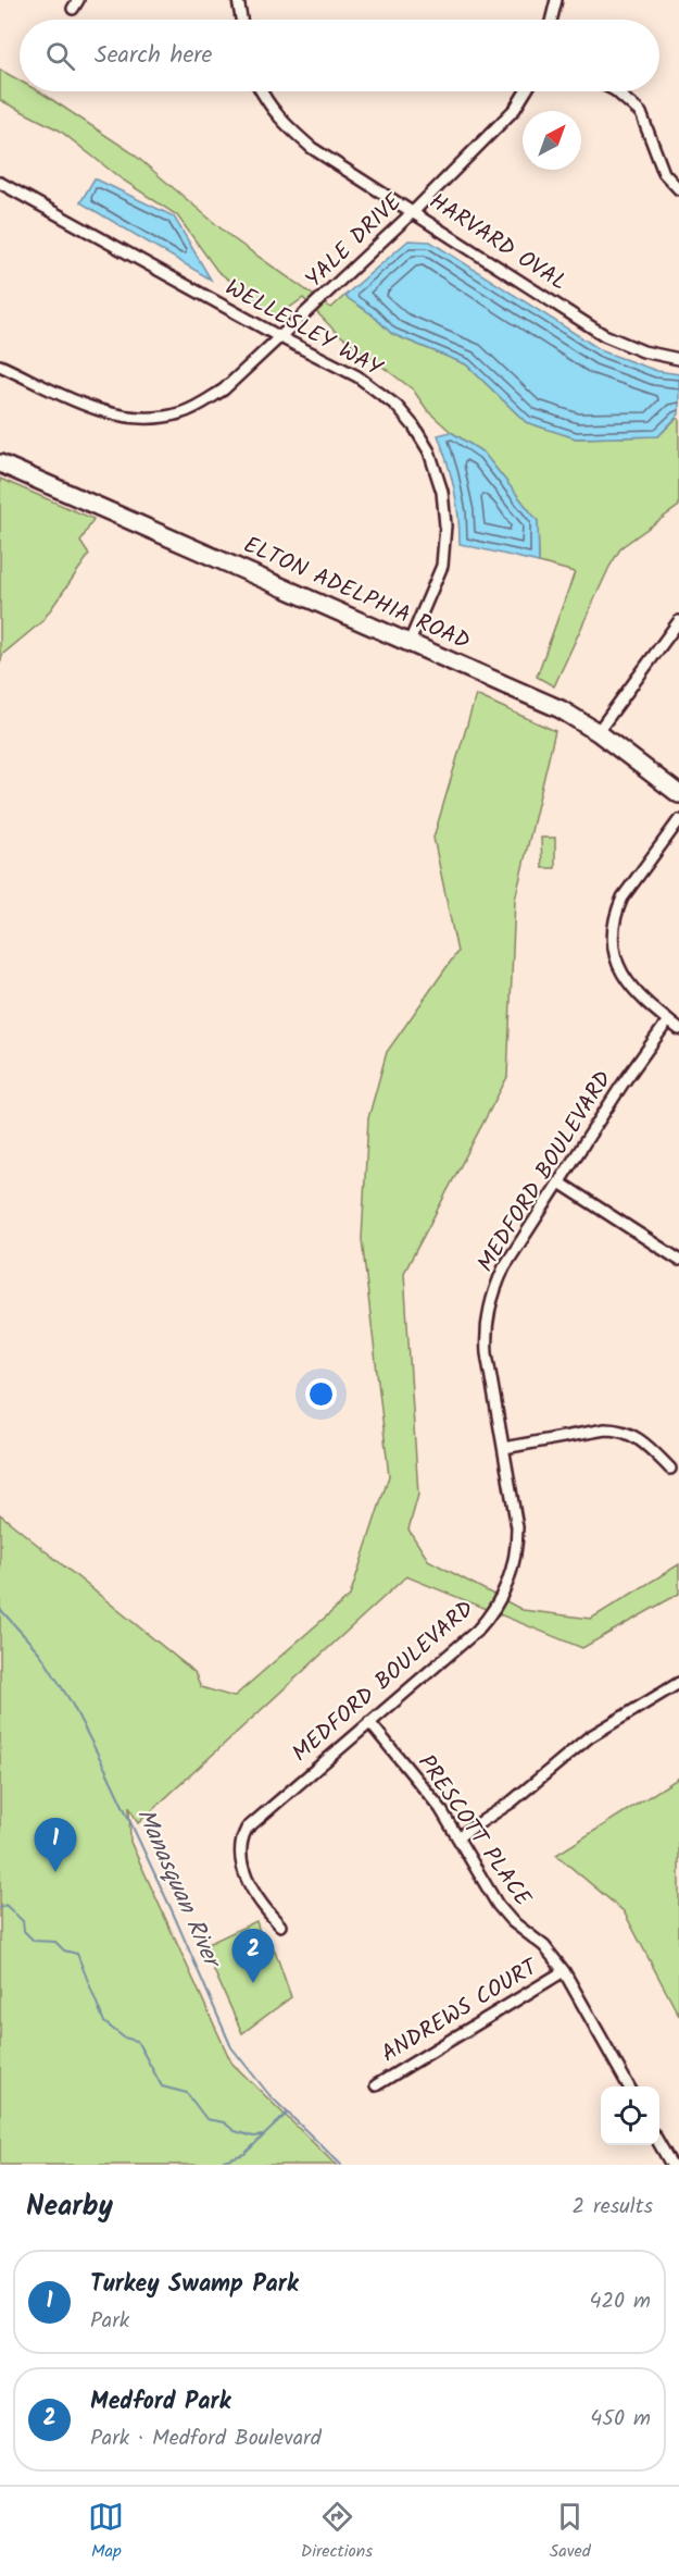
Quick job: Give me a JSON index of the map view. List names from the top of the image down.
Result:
{
  "streets": {
    "main road": ["ELTON ADELPHIA ROAD"],
    "street": [
      "YALE DRIVE",
      "HARVARD OVAL",
      "WELLESLEY WAY",
      "MEDFORD BOULEVARD",
      "PRESCOTT PLACE",
      "ANDREWS COURT"
    ]
  },
  "crossings": [
    ["YALE DRIVE", "HARVARD OVAL"],
    ["YALE DRIVE", "WELLESLEY WAY"],
    ["WELLESLEY WAY", "ELTON ADELPHIA ROAD"],
    ["MEDFORD BOULEVARD", "PRESCOTT PLACE"],
    ["PRESCOTT PLACE", "ANDREWS COURT"]
  ],
  "water": ["Manasquan River"],
  "north": "top right",
  "page": {
    "search": "Search here",
    "pins": ["1", "2"],
    "heading": ["Nearby", "2 results"],
    "list": [
      {
        "mark": "1",
        "name": "Turkey Swamp Park",
        "note": "Park",
        "value": "420 m"
      },
      {
        "mark": "2",
        "name": "Medford Park",
        "note": "Park · Medford Boulevard",
        "value": "450 m"
      }
    ],
    "nav": ["Map", "Directions", "Saved"]
  }
}
